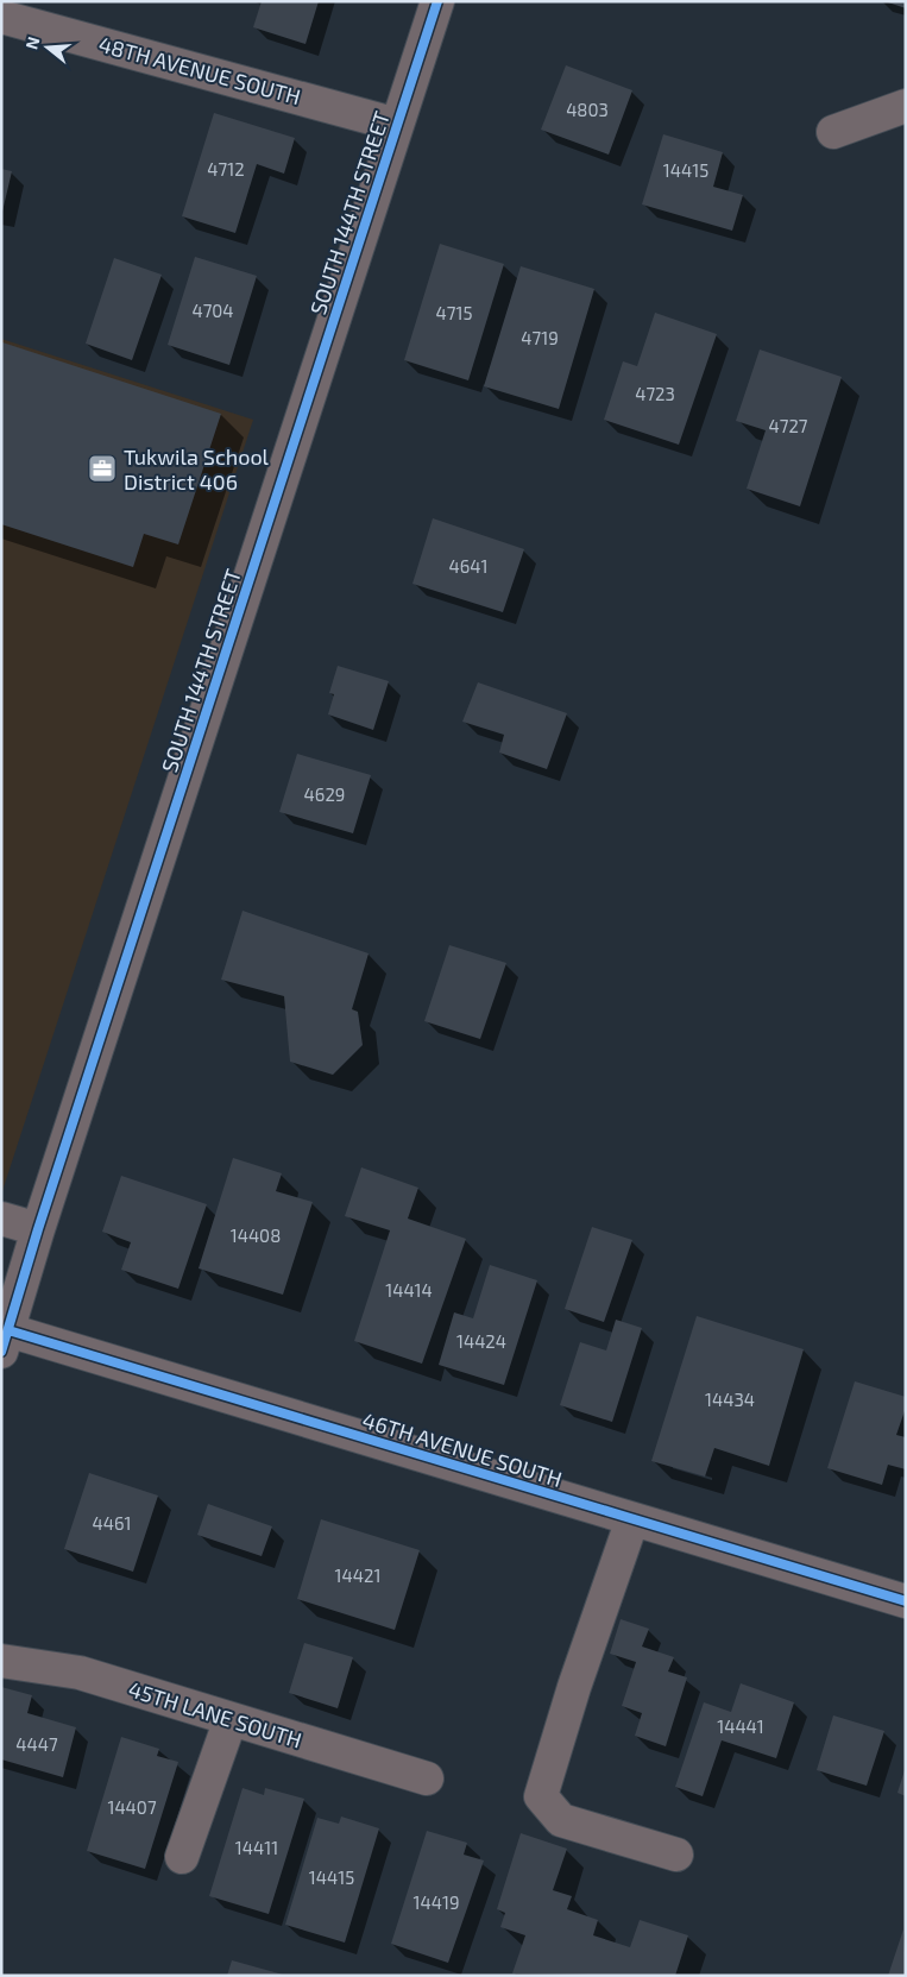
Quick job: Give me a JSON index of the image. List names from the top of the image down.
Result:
{
  "streets": {
    "street": [
      "48TH AVENUE SOUTH",
      "SOUTH 144TH STREET",
      "46TH AVENUE SOUTH",
      "45TH LANE SOUTH"
    ]
  },
  "crossings": [
    ["48TH AVENUE SOUTH", "SOUTH 144TH STREET"],
    ["SOUTH 144TH STREET", "46TH AVENUE SOUTH"]
  ],
  "places": {
    "office": ["Tukwila School District 406"]
  },
  "house_numbers": [
    "4803",
    "4712",
    "14415",
    "4704",
    "4715",
    "4719",
    "4723",
    "4727",
    "4641",
    "4629",
    "14408",
    "14414",
    "14424",
    "14434",
    "4461",
    "14421",
    "14441",
    "4447",
    "14407",
    "14411",
    "14415",
    "14419"
  ],
  "north": "left"
}
